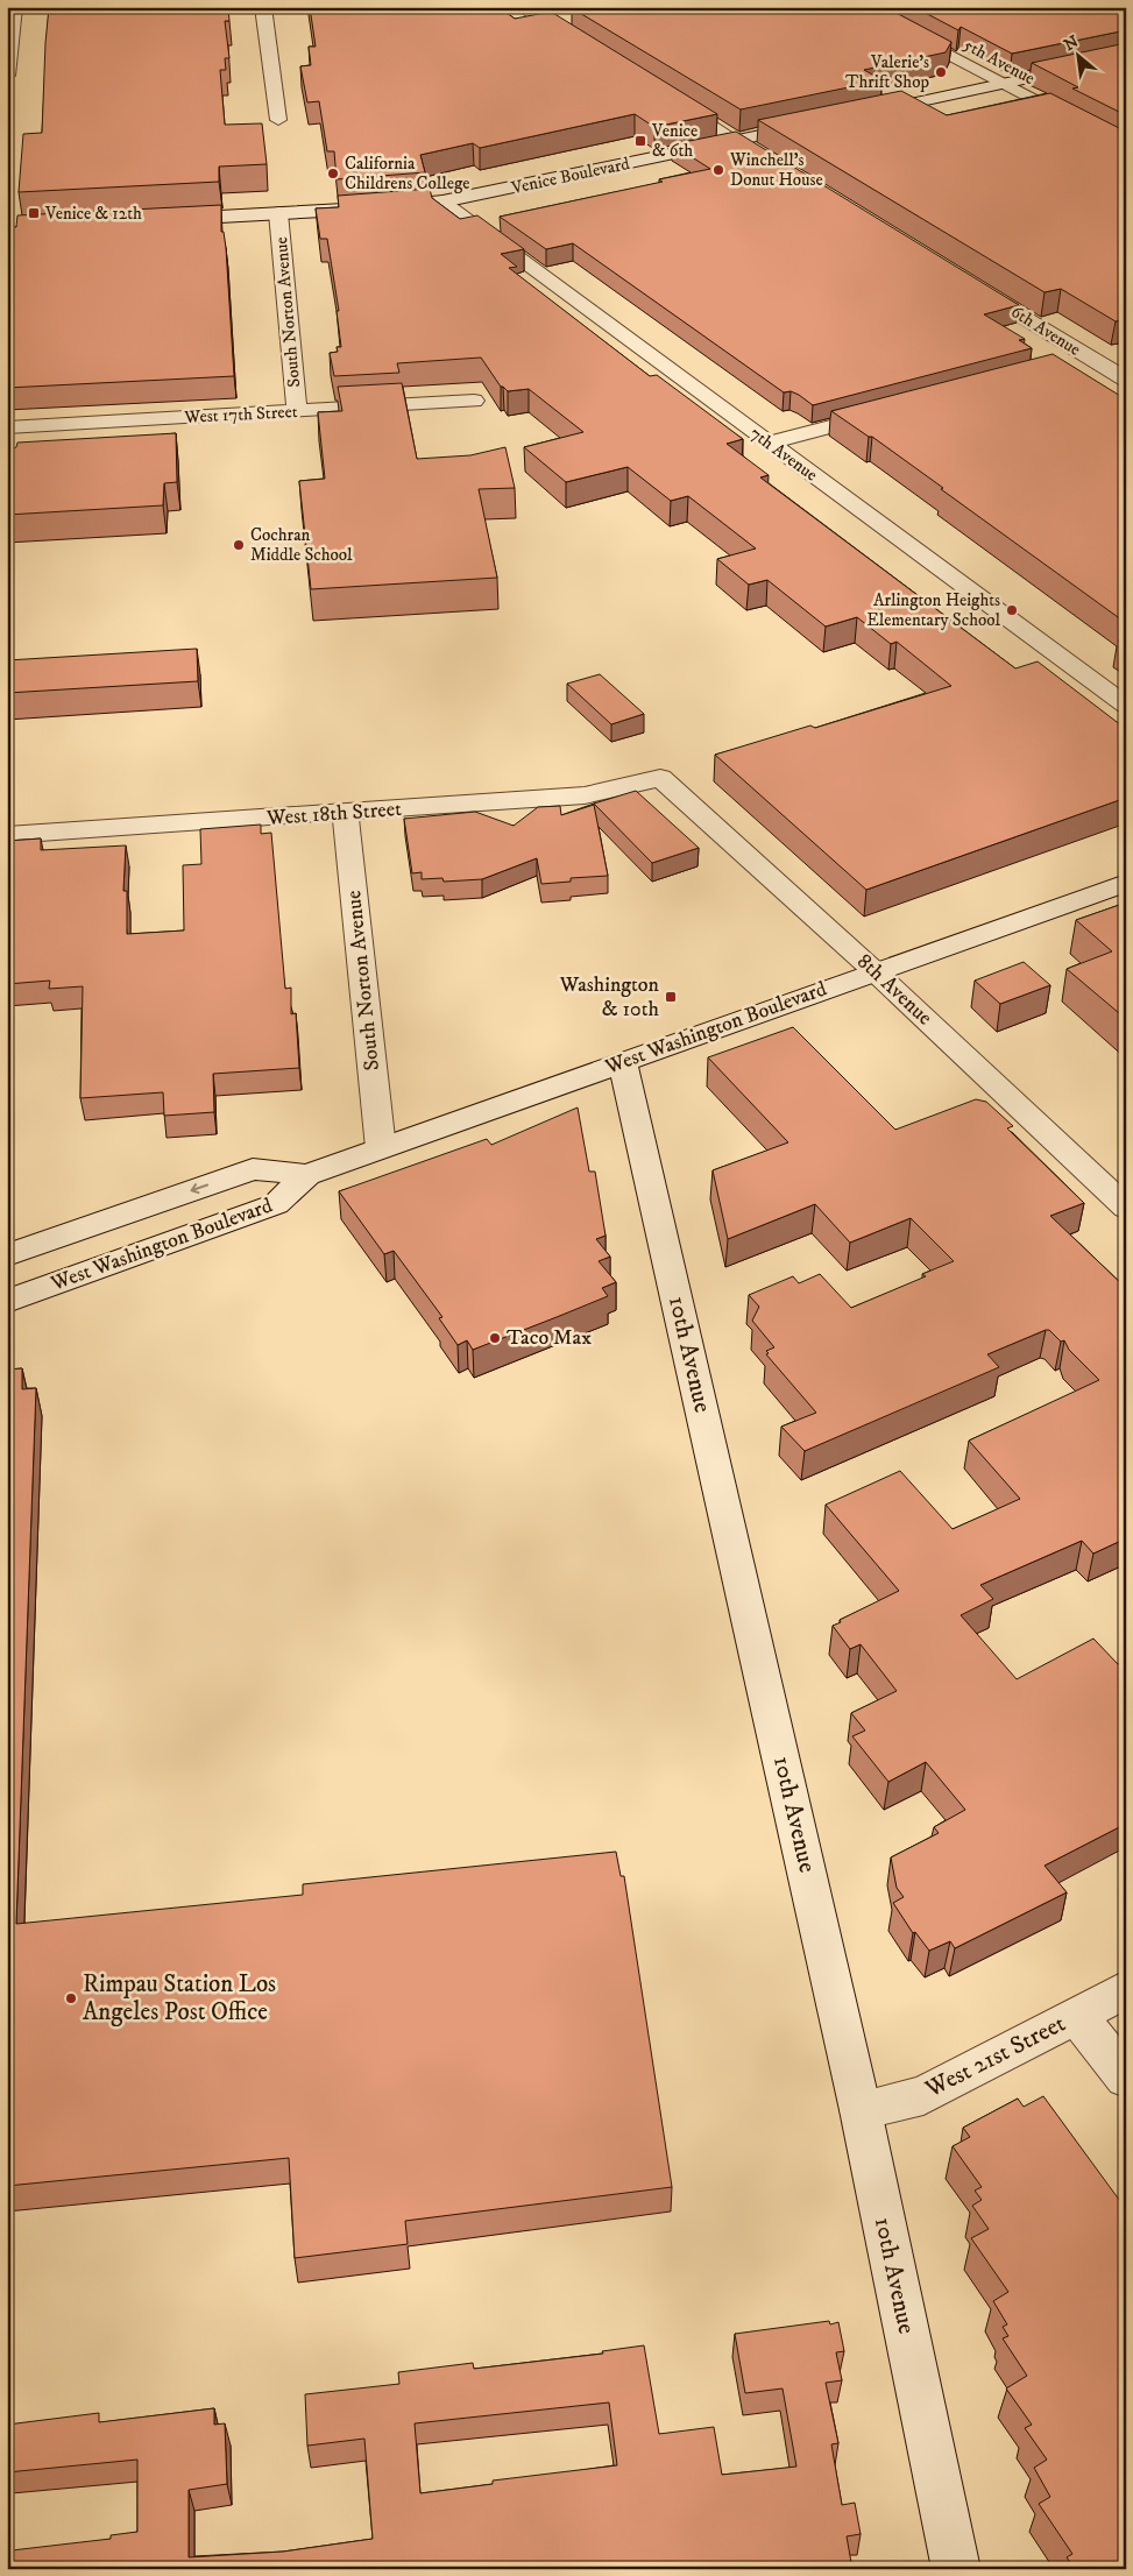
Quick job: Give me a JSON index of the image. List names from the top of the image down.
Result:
{
  "streets": {
    "street": [
      "5th Avenue",
      "Venice Boulevard",
      "South Norton Avenue",
      "6th Avenue",
      "West 17th Street",
      "7th Avenue",
      "West 18th Street",
      "8th Avenue",
      "West Washington Boulevard",
      "10th Avenue",
      "West 21st Street"
    ]
  },
  "crossings": [
    ["Venice Boulevard", "South Norton Avenue"],
    ["Venice Boulevard", "7th Avenue"],
    ["South Norton Avenue", "West 17th Street"],
    ["South Norton Avenue", "West 18th Street"],
    ["South Norton Avenue", "West Washington Boulevard"],
    ["West 18th Street", "8th Avenue"],
    ["8th Avenue", "West Washington Boulevard"],
    ["West Washington Boulevard", "10th Avenue"],
    ["10th Avenue", "West 21st Street"]
  ],
  "places": {
    "other": [
      "Valerie's Thrift Shop",
      "Winchell's Donut House",
      "California Childrens College",
      "Cochran Middle School",
      "Arlington Heights Elementary School",
      "Taco Max",
      "Rimpau Station Los Angeles Post Office"
    ],
    "transit": ["Venice & 6th", "Venice & 12th", "Washington & 10th"]
  },
  "north": "top left"
}
